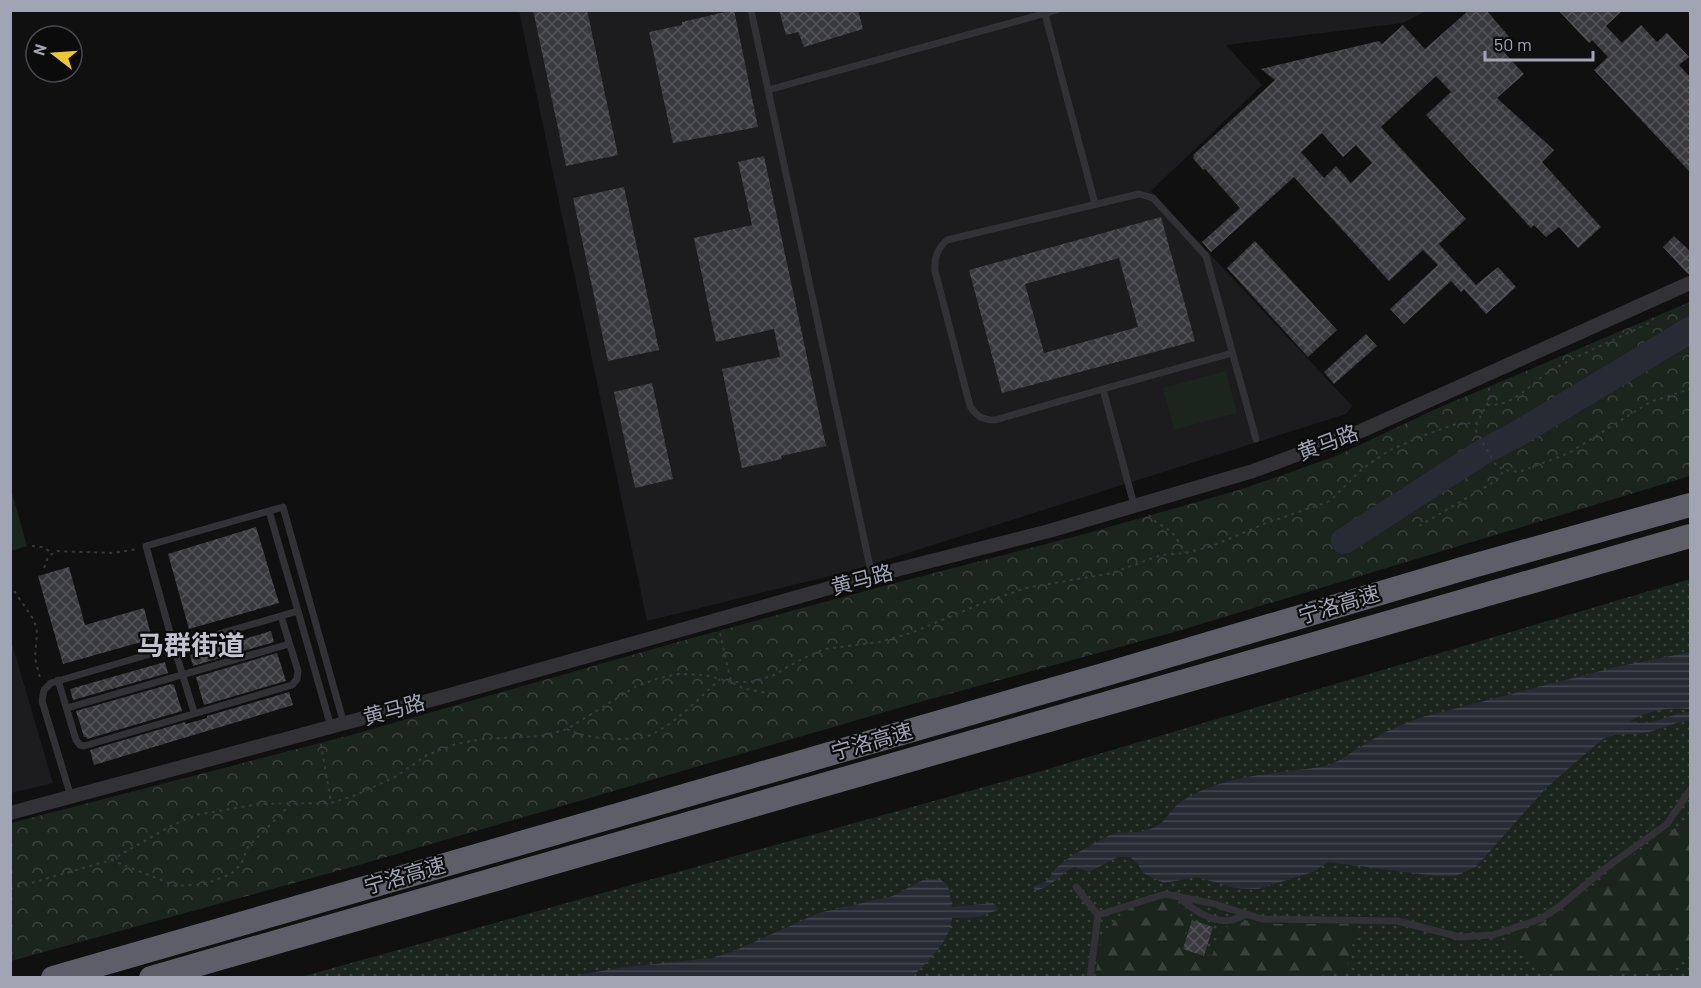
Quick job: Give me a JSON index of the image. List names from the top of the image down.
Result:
{
  "streets": {
    "highway": ["宁洛高速"],
    "street": ["黄马路"]
  },
  "districts": ["马群街道"],
  "scale_bar": "50 m",
  "north": "left"
}
